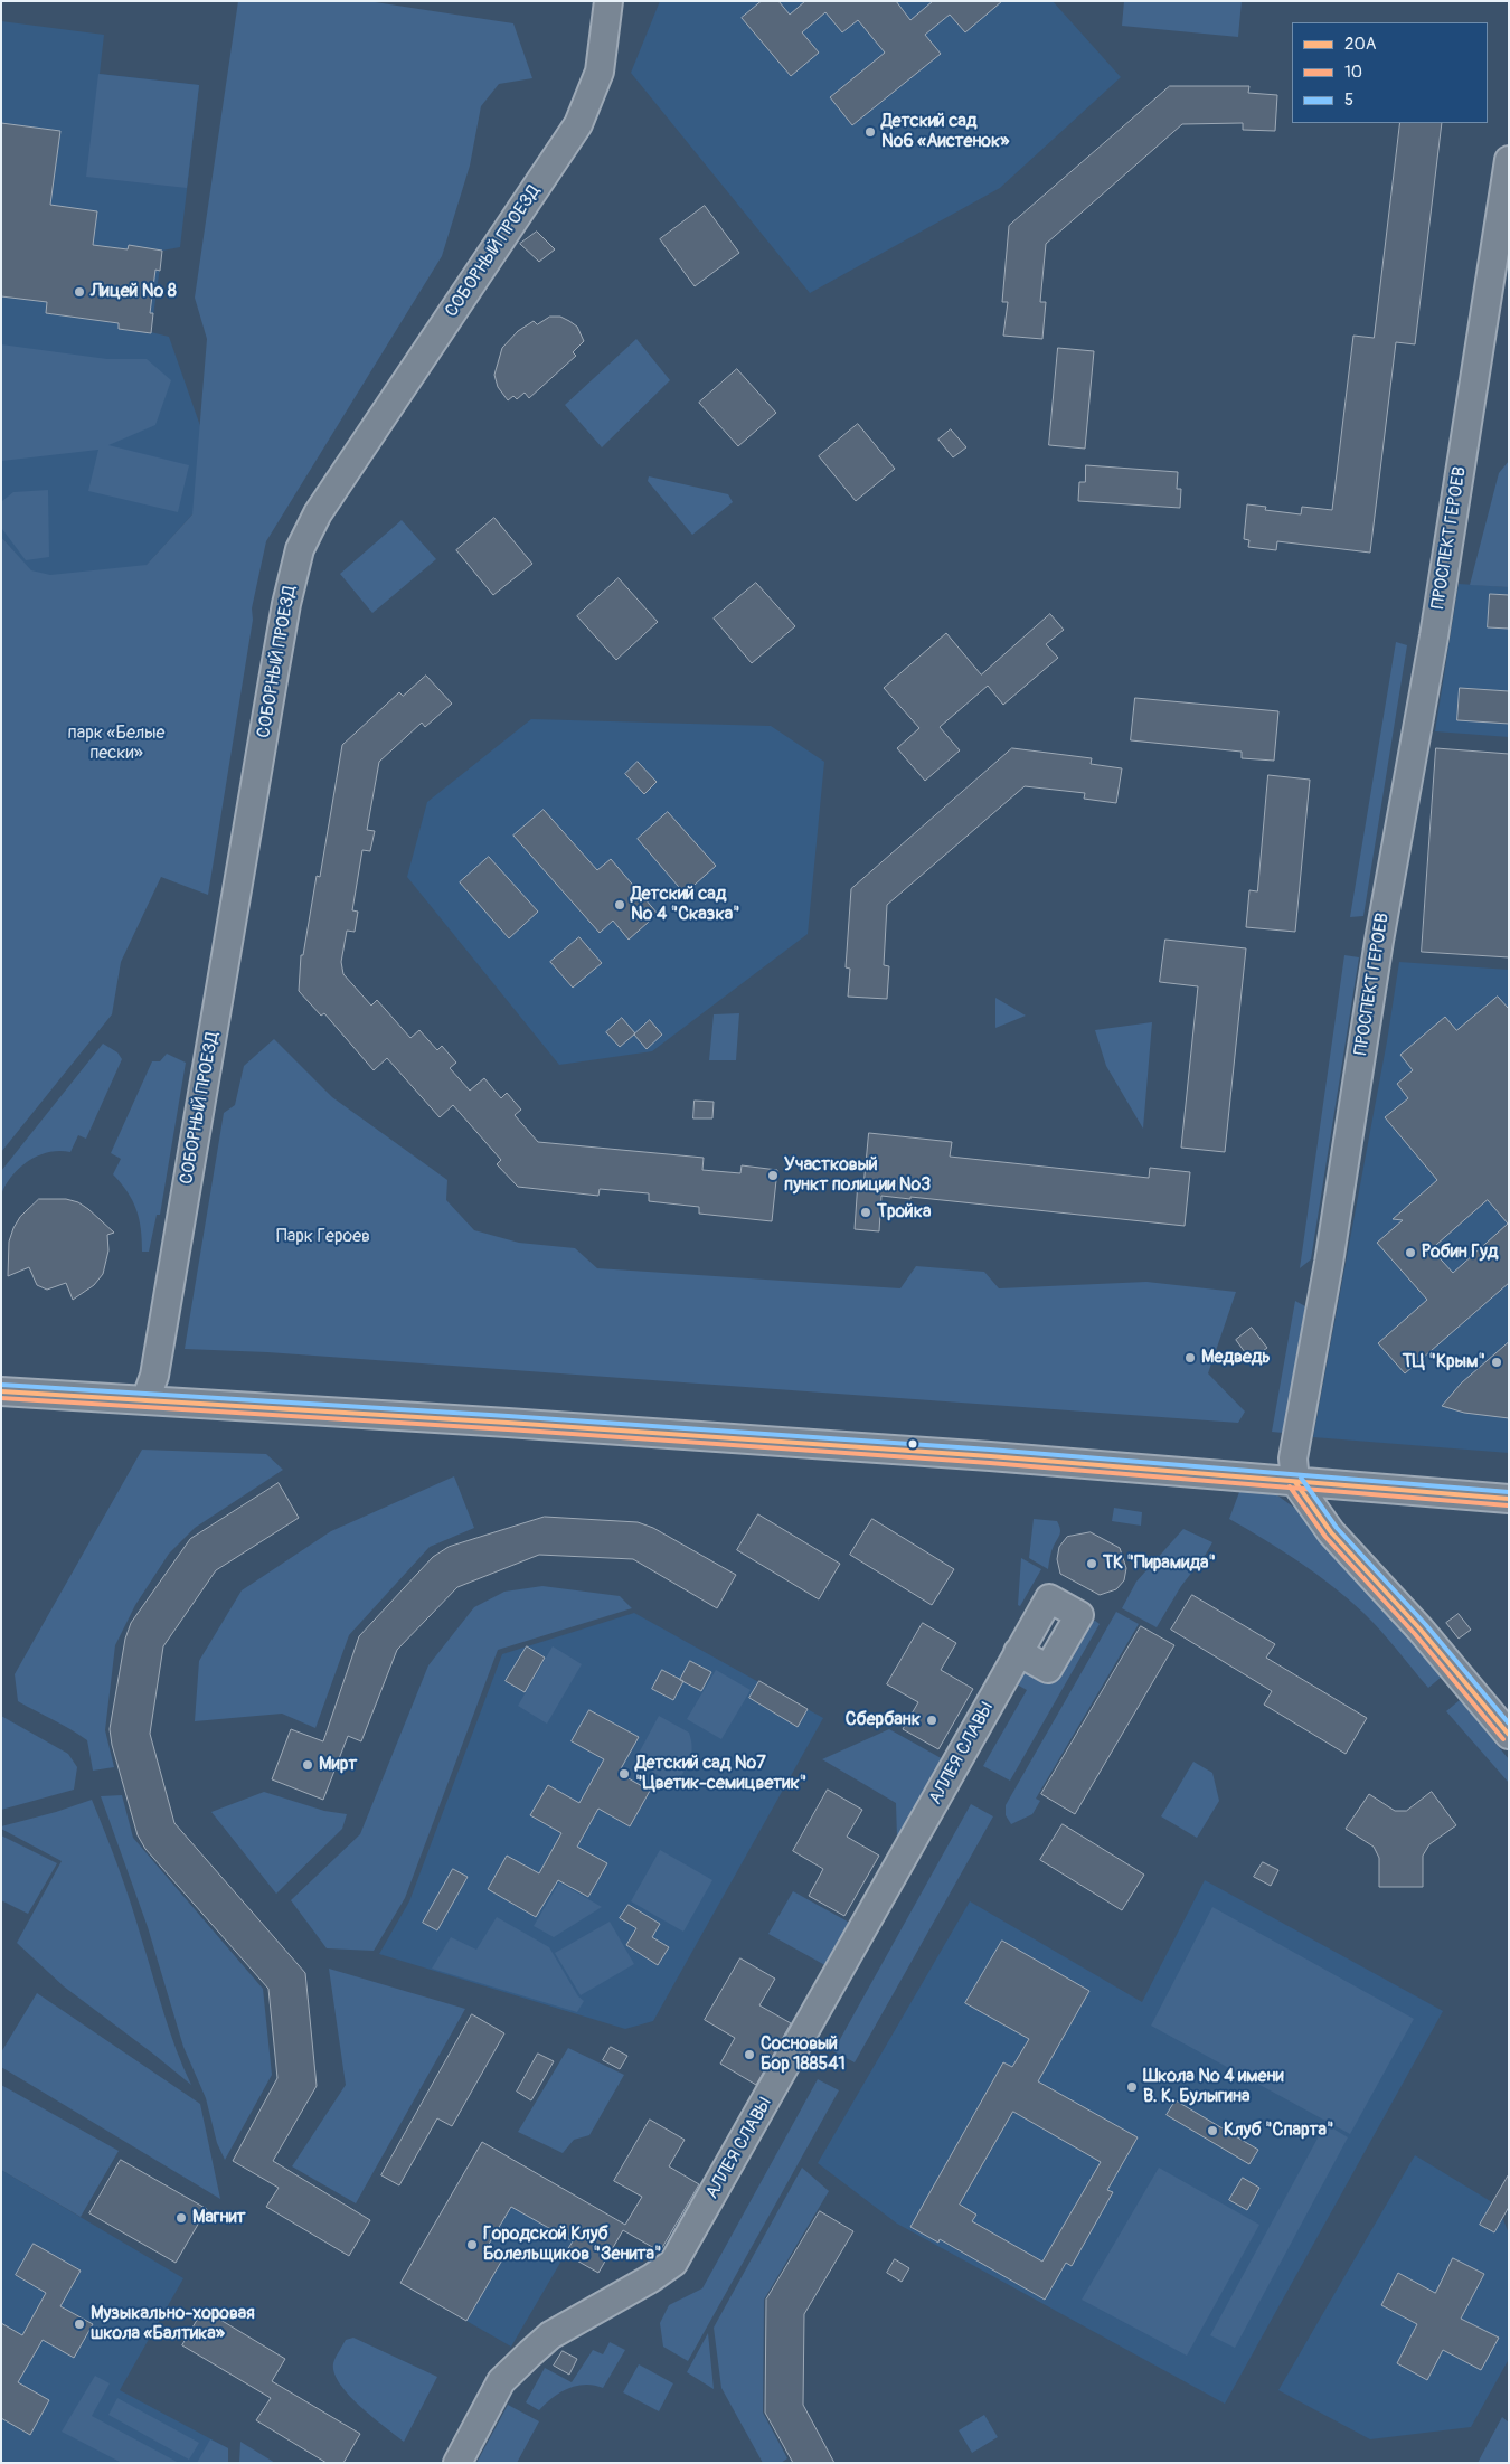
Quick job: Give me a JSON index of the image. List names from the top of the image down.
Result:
{
  "streets": {
    "street": ["СОБОРНЫЙ ПРОЕЗД", "ПРОСПЕКТ ГЕРОЕВ", "АЛЛЕЯ СЛАВЫ"]
  },
  "parks": ["парк «Белые пески»", "Парк Героев"],
  "places": [
    "Детский сад №6 «Аистенок»",
    "Лицей № 8",
    "Детский сад № 4 \"Сказка\"",
    "Участковый пункт полиции №3",
    "Тройка",
    "Робин Гуд",
    "Медведь",
    "ТЦ \"Крым\"",
    "ТК \"Пирамида\"",
    "Сбербанк",
    "Мирт",
    "Детский сад №7 \"Цветик-семицветик\"",
    "Сосновый Бор 188541",
    "Школа № 4 имени В. К. Булыгина",
    "Клуб \"Спарта\"",
    "Магнит",
    "Городской Клуб Болельщиков \"Зенита\"",
    "Музыкально-хоровая школа «Балтика»"
  ],
  "lines": ["transit line 5", "transit line 20А", "transit line 10"],
  "legend": ["20А", "10", "5"]
}
